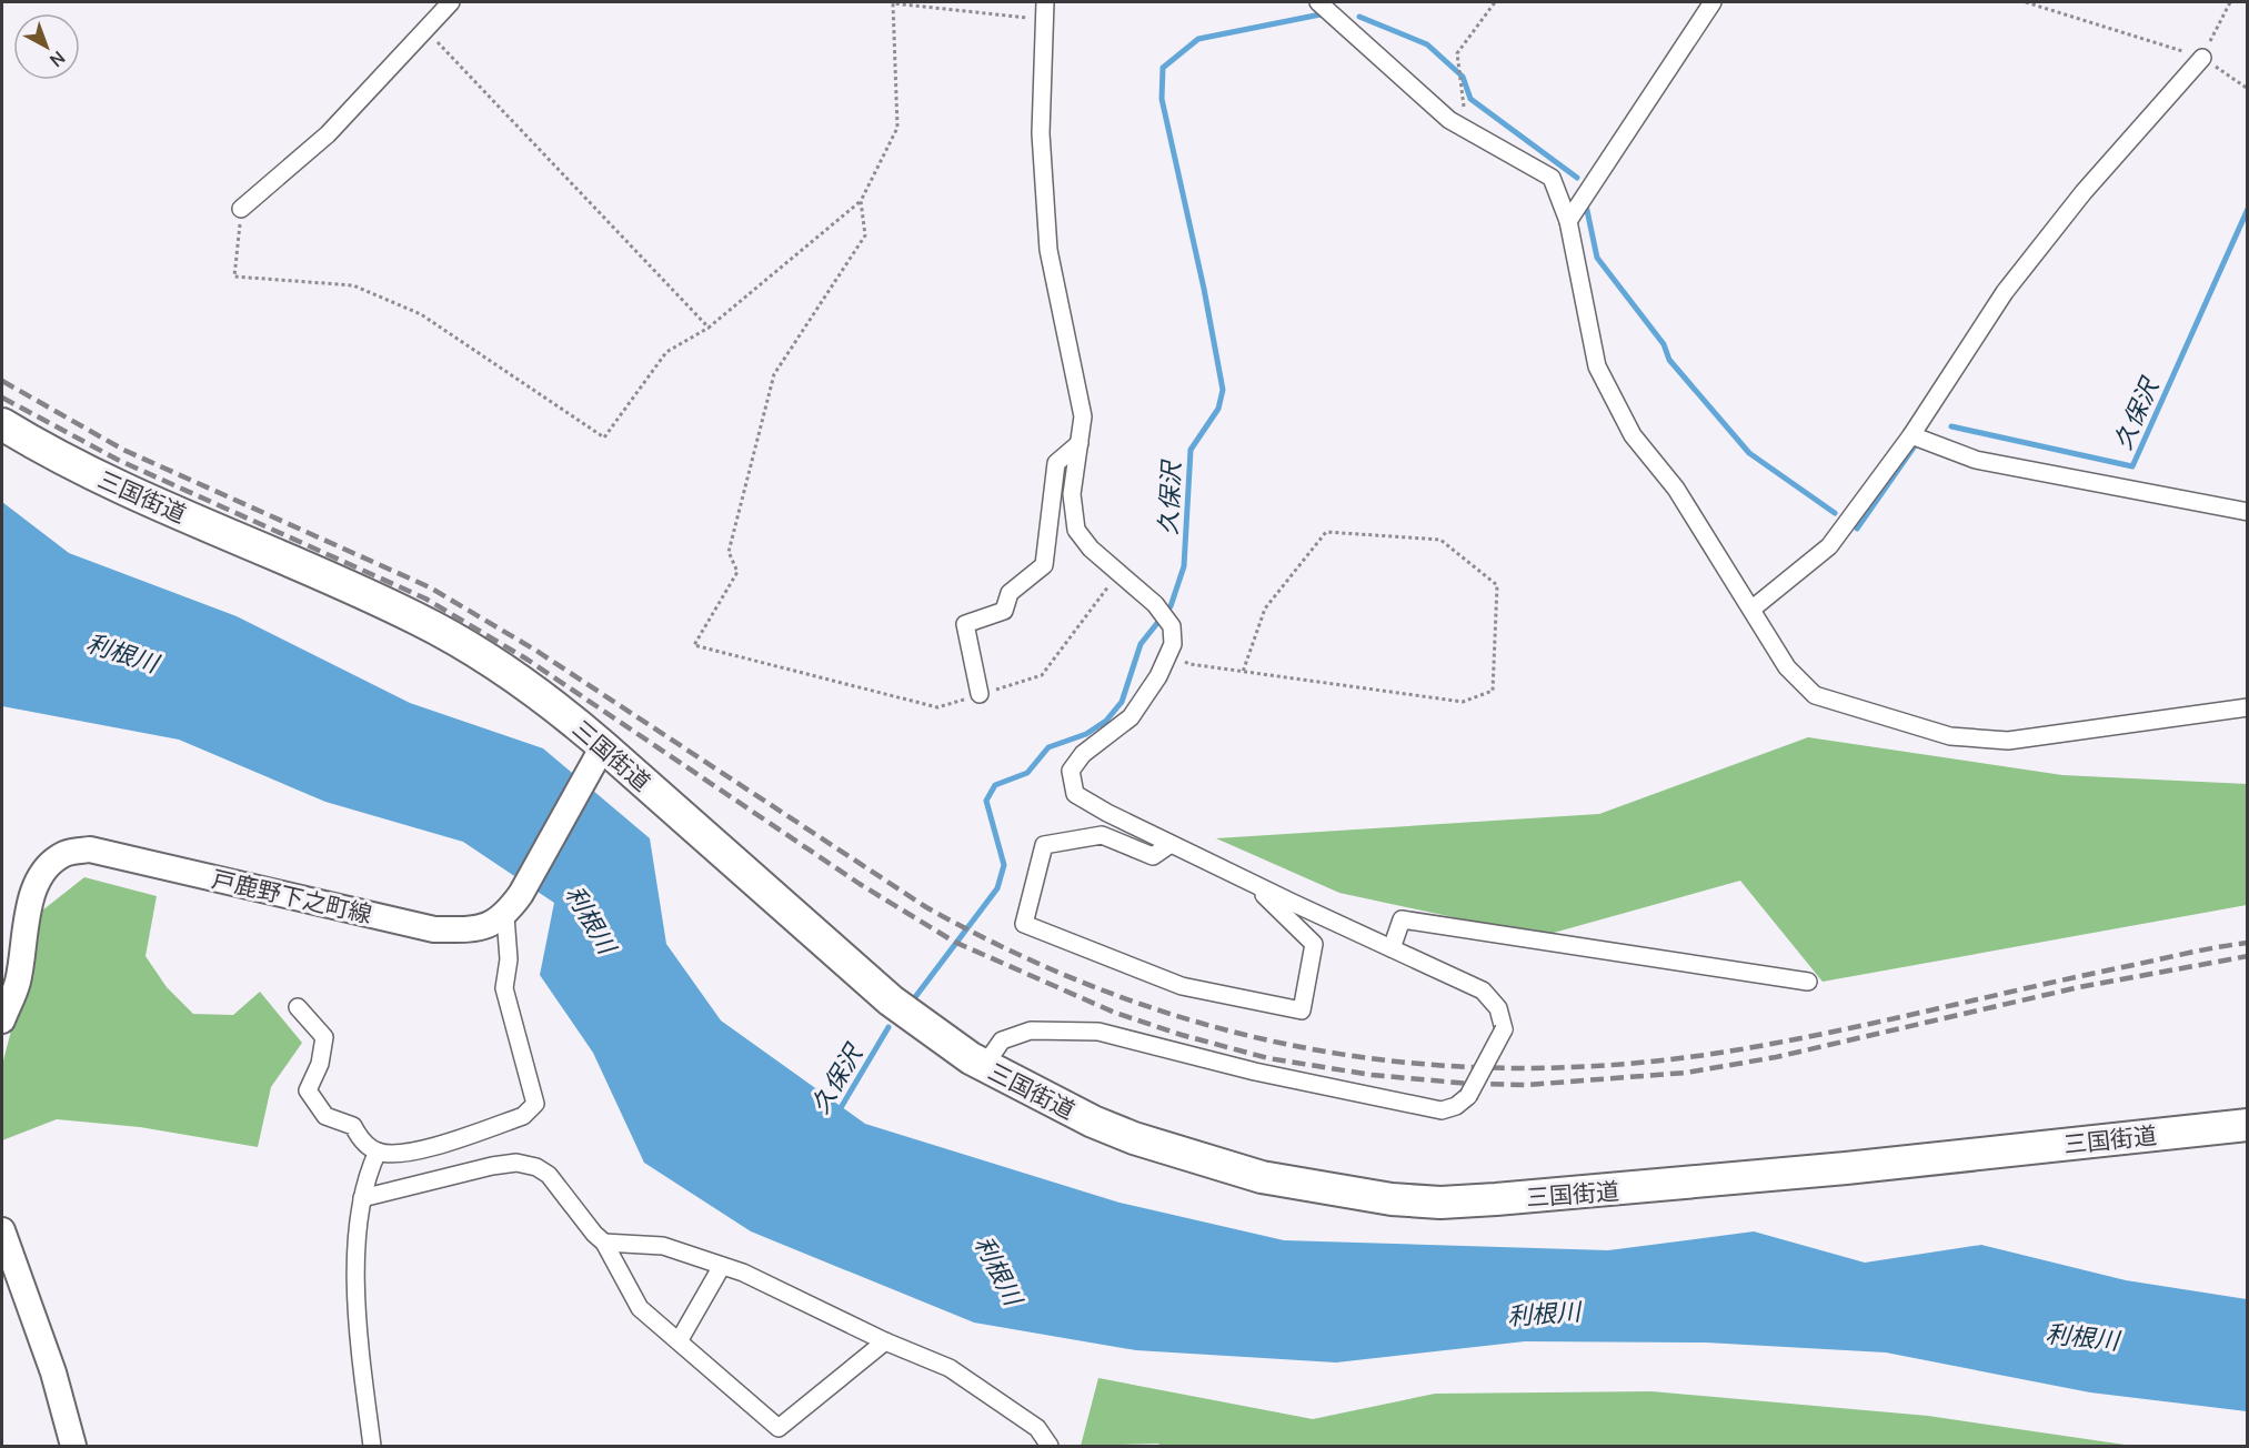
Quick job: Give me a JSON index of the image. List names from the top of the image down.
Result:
{
  "streets": {
    "highway": ["三国街道"],
    "main road": ["戸鹿野下之町線"]
  },
  "water": ["久保沢", "利根川"],
  "north": "bottom right"
}
